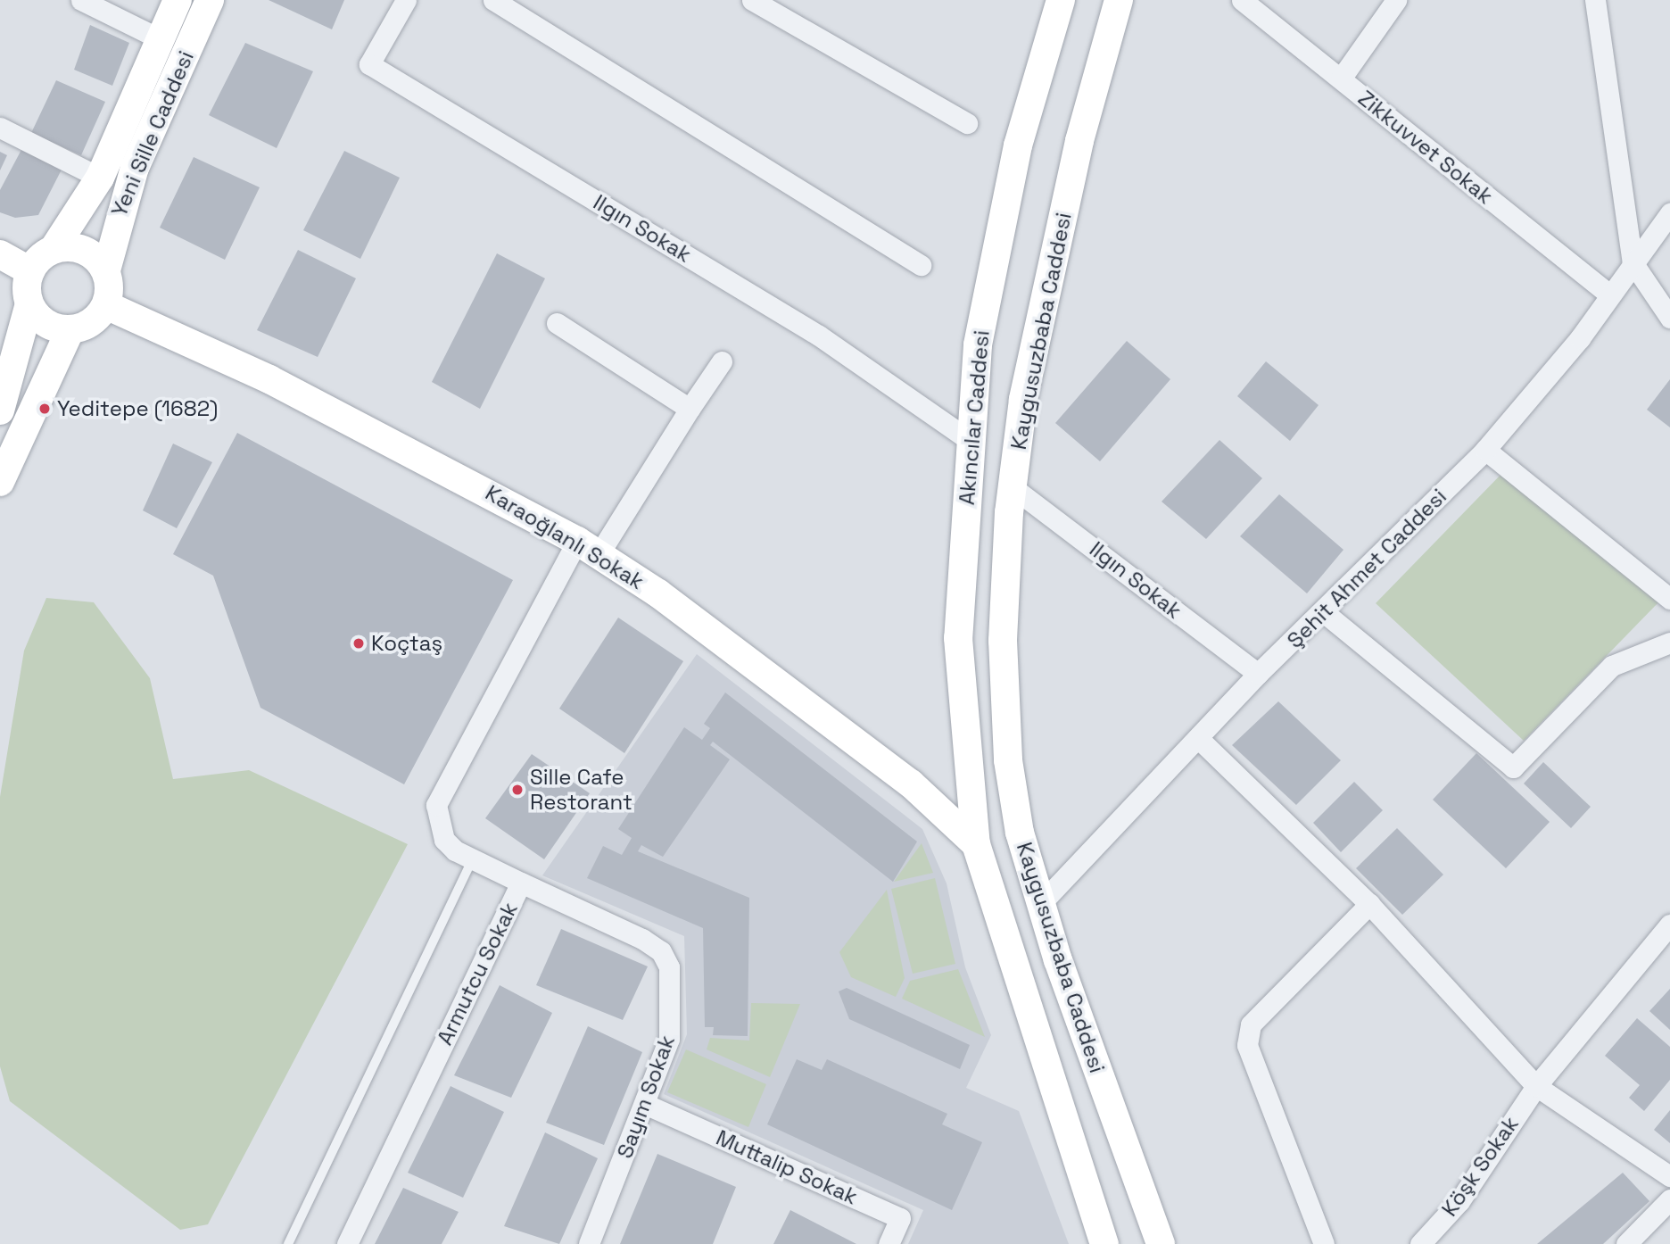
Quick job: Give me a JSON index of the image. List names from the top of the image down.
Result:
{
  "streets": {
    "main road": [
      "Yeni Sille Caddesi",
      "Kaygusuzbaba Caddesi",
      "Akıncılar Caddesi",
      "Karaoğlanlı Sokak"
    ],
    "street": [
      "Zikkuvvet Sokak",
      "Ilgın Sokak",
      "Şehit Ahmet Caddesi",
      "Armutcu Sokak",
      "Sayım Sokak",
      "Köşk Sokak",
      "Muttalip Sokak"
    ]
  },
  "crossings": [
    ["Yeni Sille Caddesi", "Karaoğlanlı Sokak"],
    ["Zikkuvvet Sokak", "Şehit Ahmet Caddesi"],
    ["Ilgın Sokak", "Kaygusuzbaba Caddesi"],
    ["Ilgın Sokak", "Akıncılar Caddesi"],
    ["Ilgın Sokak", "Şehit Ahmet Caddesi"],
    ["Kaygusuzbaba Caddesi", "Akıncılar Caddesi"],
    ["Kaygusuzbaba Caddesi", "Karaoğlanlı Sokak"],
    ["Kaygusuzbaba Caddesi", "Şehit Ahmet Caddesi"],
    ["Akıncılar Caddesi", "Karaoğlanlı Sokak"],
    ["Karaoğlanlı Sokak", "Armutcu Sokak"],
    ["Armutcu Sokak", "Sayım Sokak"],
    ["Sayım Sokak", "Muttalip Sokak"]
  ],
  "places": ["Yeditepe (1682)", "Koçtaş", "Sille Cafe Restorant"]
}
